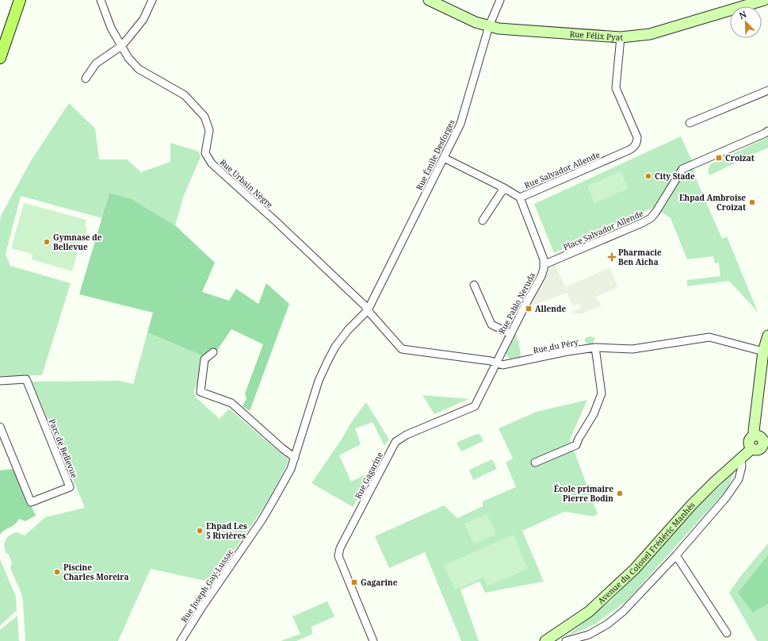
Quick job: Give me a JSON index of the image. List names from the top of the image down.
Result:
{
  "streets": {
    "street": [
      "Rue Félix Pyat",
      "Rue Émile Desforges",
      "Rue Salvador Allende",
      "Rue Urbain Nègre",
      "Place Salvador Allende",
      "Rue Pablo Neruda",
      "Rue du Péry",
      "Parc de Bellevue",
      "Rue Gagarine",
      "Avenue du Colonel Frédéric Manhès",
      "Rue Joseph Gay-Lussac"
    ]
  },
  "crossings": [
    ["Rue Félix Pyat", "Rue Émile Desforges"],
    ["Rue Félix Pyat", "Rue Salvador Allende"],
    ["Rue Émile Desforges", "Rue Salvador Allende"],
    ["Rue Émile Desforges", "Rue Urbain Nègre"],
    ["Rue Émile Desforges", "Rue du Péry"],
    ["Rue Émile Desforges", "Rue Joseph Gay-Lussac"],
    ["Rue Urbain Nègre", "Rue du Péry"],
    ["Rue Urbain Nègre", "Rue Joseph Gay-Lussac"],
    ["Place Salvador Allende", "Rue Pablo Neruda"],
    ["Rue Pablo Neruda", "Rue du Péry"],
    ["Rue Pablo Neruda", "Rue Gagarine"],
    ["Rue du Péry", "Rue Gagarine"],
    ["Rue du Péry", "Rue Joseph Gay-Lussac"]
  ],
  "places": {
    "transit": ["Croizat", "Allende", "Gagarine"],
    "other": [
      "City Stade",
      "Ehpad Ambroise Croizat",
      "Gymnase de Bellevue",
      "École primaire Pierre Bodin",
      "Ehpad Les 5 Rivières",
      "Piscine Charles Moreira"
    ],
    "health": ["Pharmacie Ben Aicha"]
  },
  "north": "top left"
}
